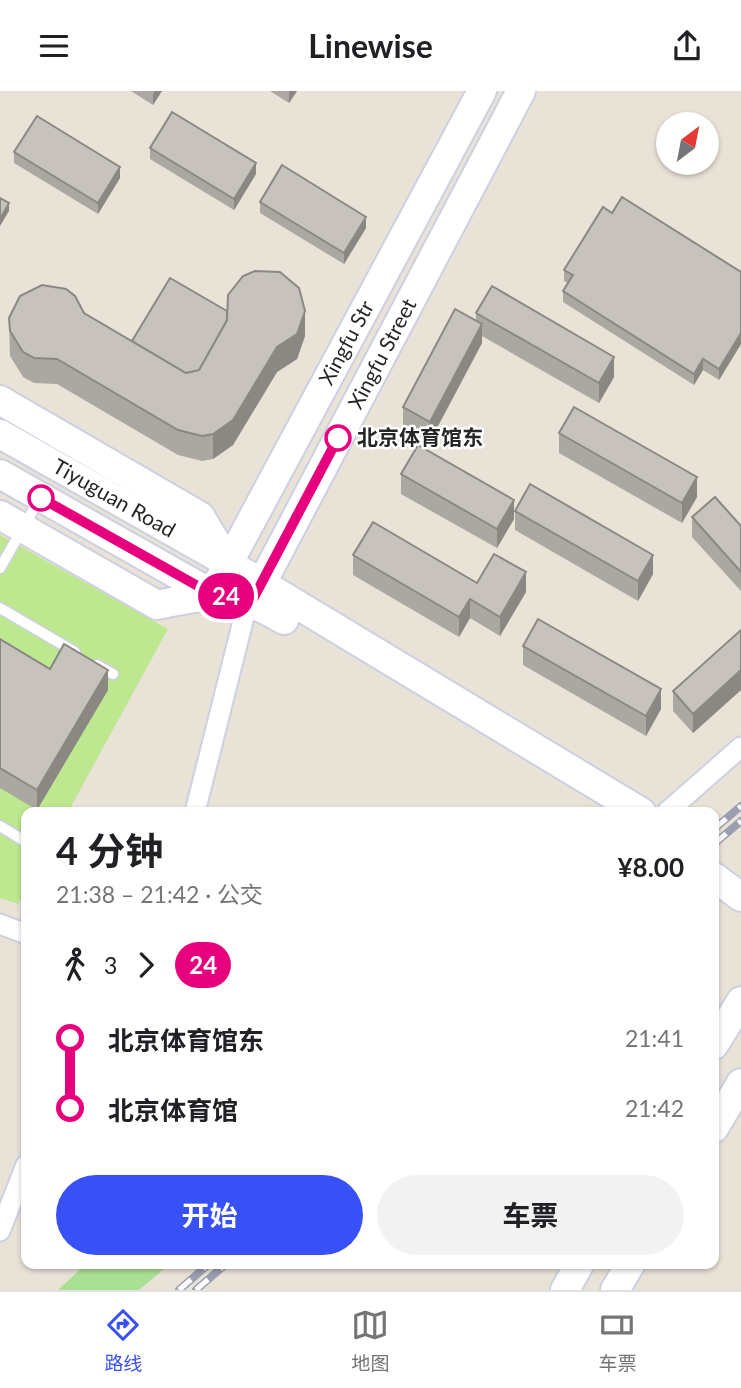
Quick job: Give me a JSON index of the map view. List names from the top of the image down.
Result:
{
  "streets": {
    "main road": ["Xingfu Str", "Xingfu Street", "Tiyuguan Road"]
  },
  "crossings": [
    ["Xingfu Str", "Tiyuguan Road"],
    ["Xingfu Street", "Tiyuguan Road"]
  ],
  "places": ["北京体育馆东"],
  "lines": ["bus line 24"],
  "north": "top right",
  "page": {
    "header": "Linewise",
    "on_map": "24",
    "heading": ["4 分钟", "21:38 – 21:42 · 公交", "¥8.00"],
    "legs": ["3", "24"],
    "list": [
      {
        "name": "北京体育馆东",
        "value": "21:41"
      },
      {
        "name": "北京体育馆",
        "value": "21:42"
      }
    ],
    "buttons": ["开始", "车票"],
    "tabs": ["路线", "地图", "车票"]
  }
}
